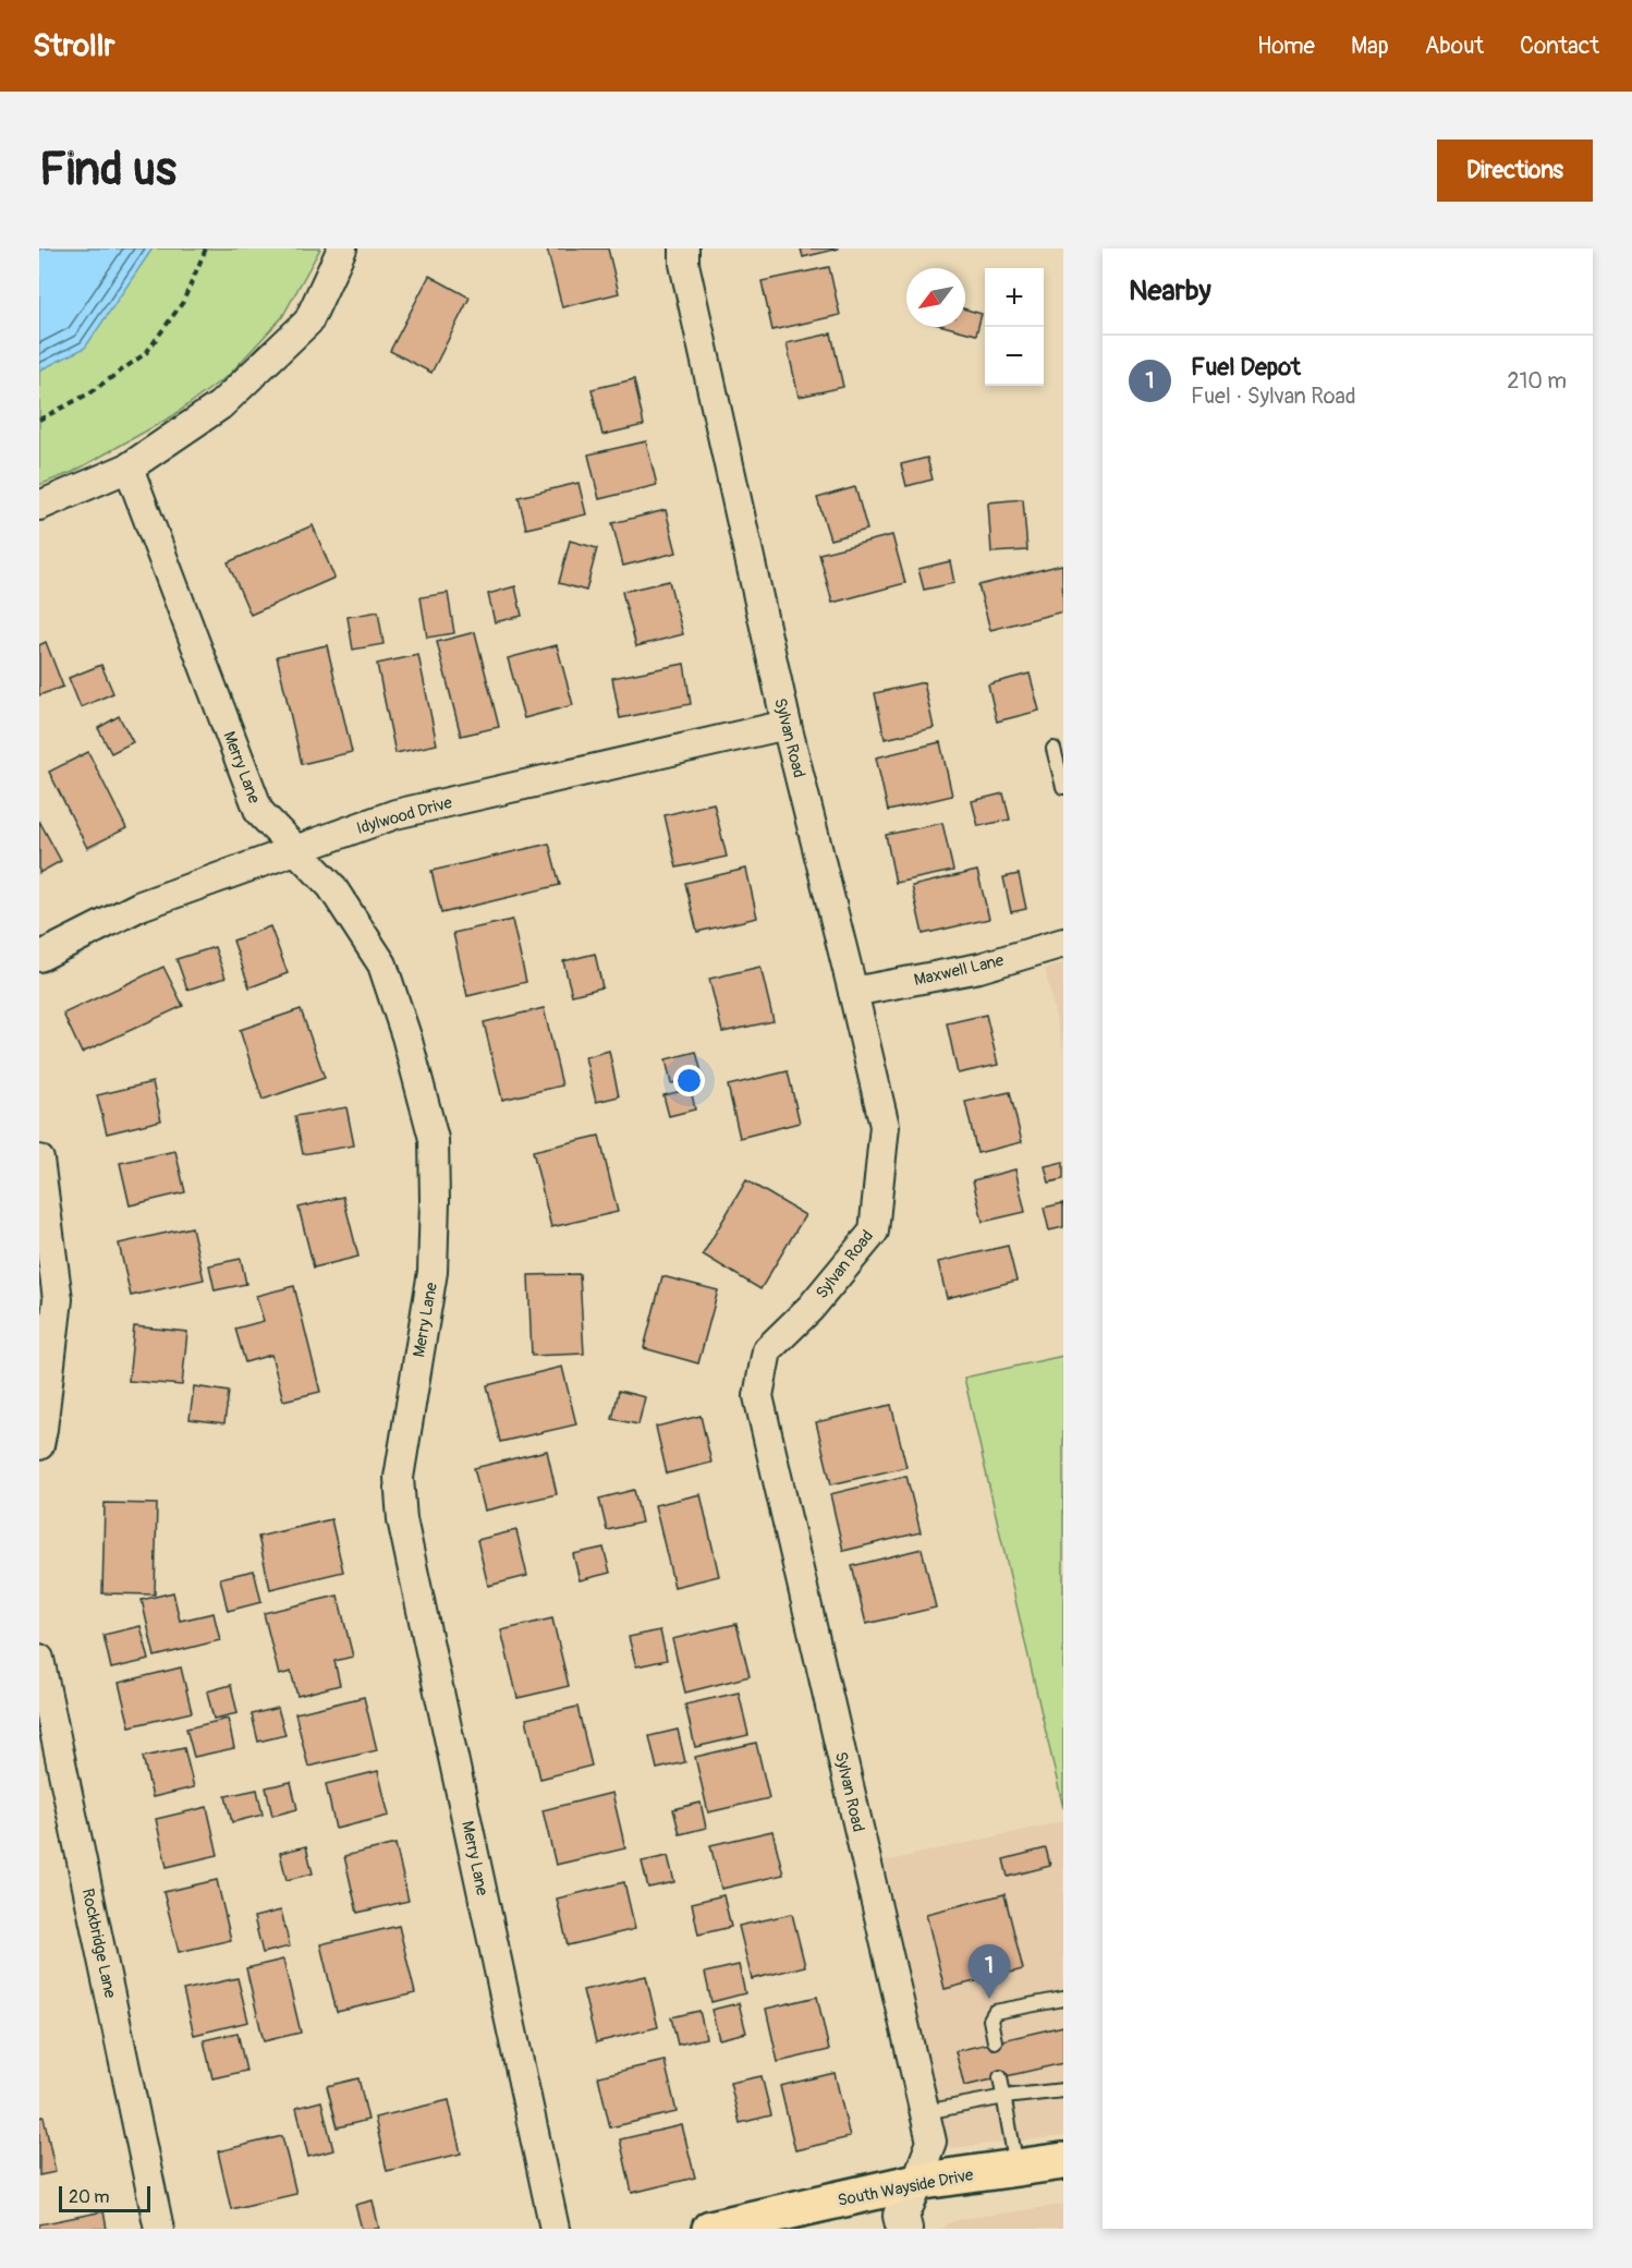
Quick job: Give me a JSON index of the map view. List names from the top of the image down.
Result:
{
  "streets": {
    "main road": ["South Wayside Drive"],
    "street": [
      "Sylvan Road",
      "Merry Lane",
      "Idylwood Drive",
      "Maxwell Lane",
      "Rockbridge Lane"
    ]
  },
  "crossings": [
    ["Sylvan Road", "Idylwood Drive"],
    ["Sylvan Road", "Maxwell Lane"],
    ["Sylvan Road", "South Wayside Drive"],
    ["Merry Lane", "Idylwood Drive"]
  ],
  "scale_bar": "20 m",
  "north": "bottom left",
  "page": {
    "header": "Strollr",
    "nav": [
      "Home",
      "Map",
      "About",
      "Contact"
    ],
    "buttons": "Directions",
    "title": "Find us",
    "heading": "Nearby",
    "map_buttons": ["+", "−"],
    "list": [
      {
        "mark": "1",
        "name": "Fuel Depot",
        "note": "Fuel · Sylvan Road",
        "value": "210 m"
      }
    ],
    "pins": "1",
    "scale": "20 m"
  }
}
